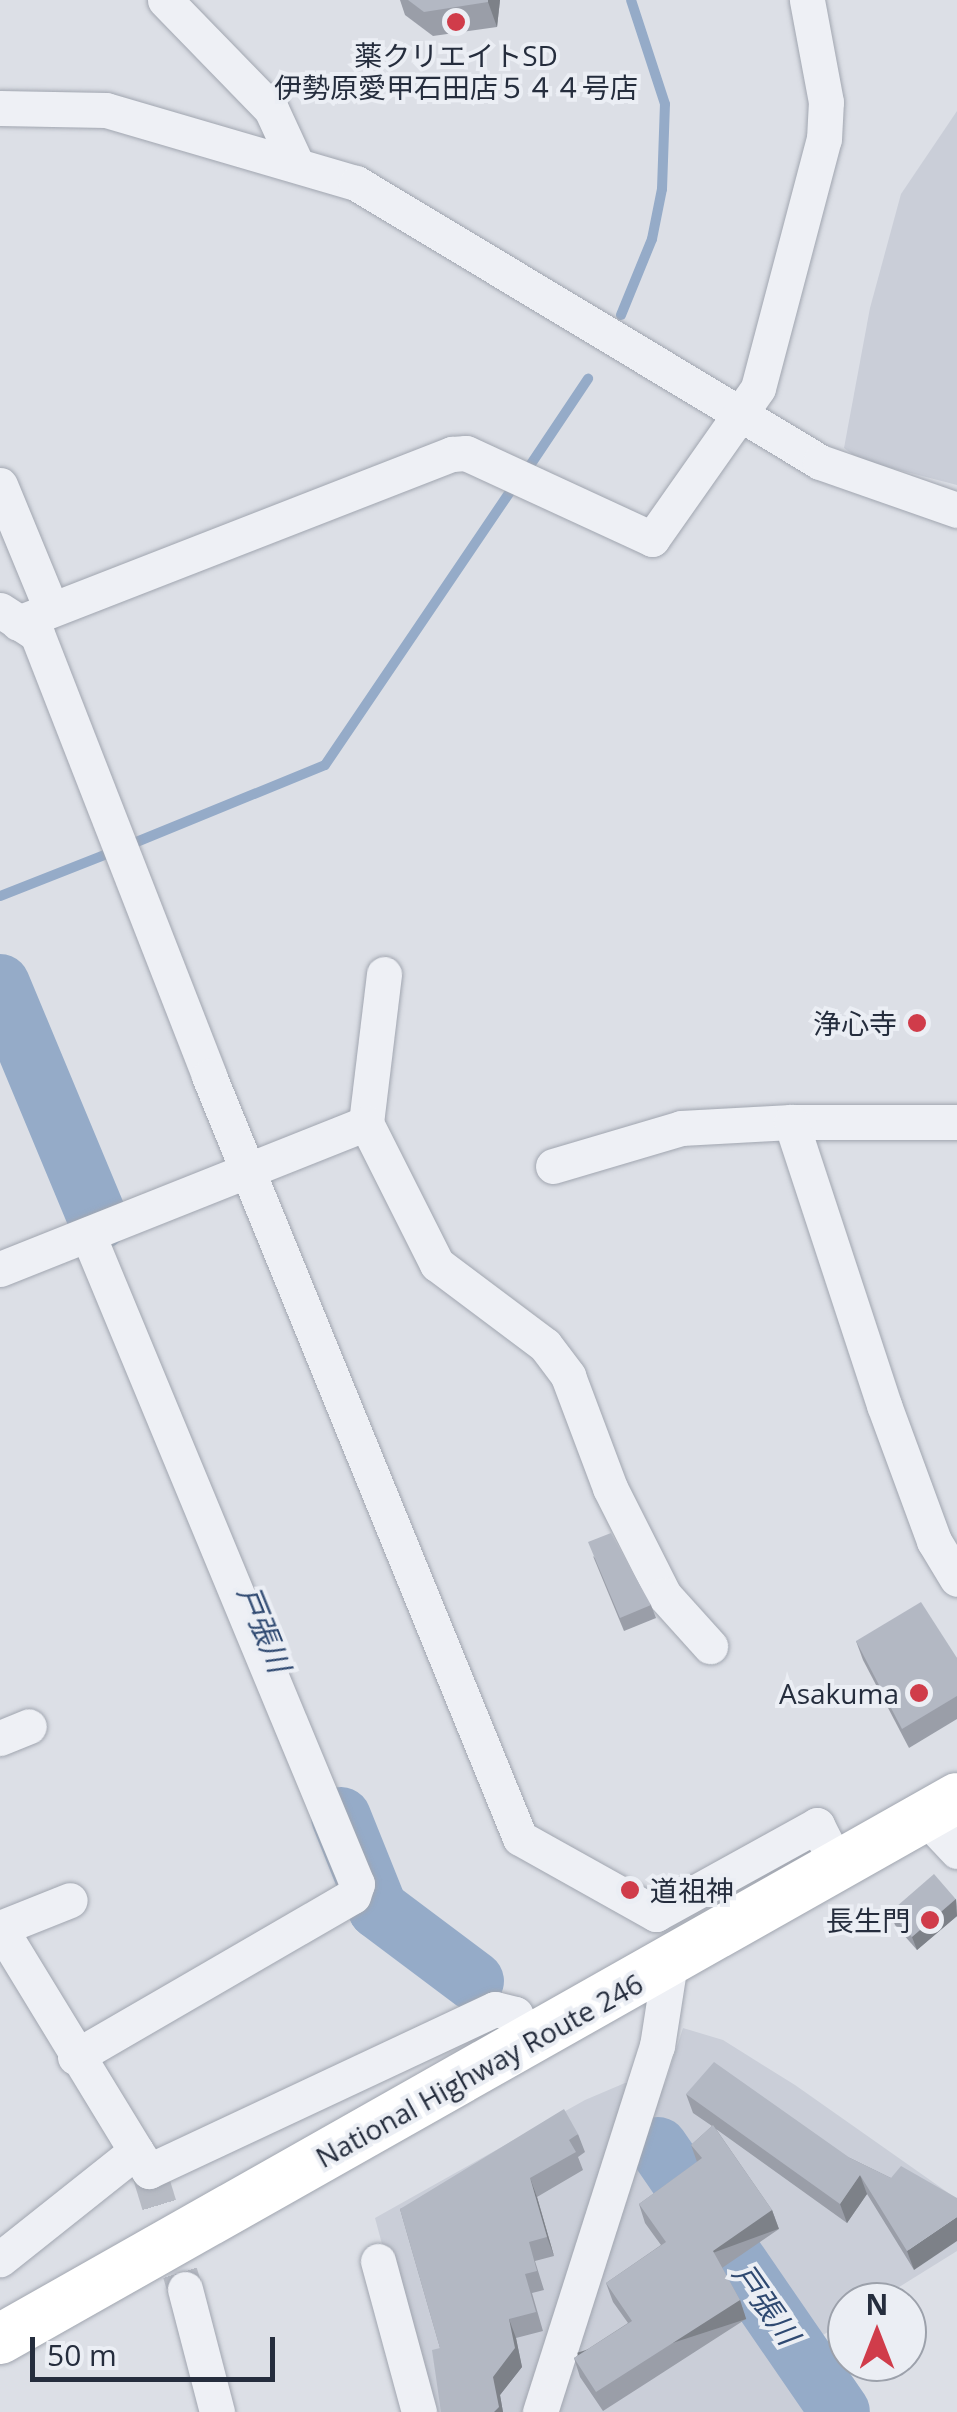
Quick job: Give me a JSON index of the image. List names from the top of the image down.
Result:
{
  "streets": {
    "highway": ["National Highway Route 246"]
  },
  "water": ["戸張川"],
  "places": [
    "薬クリエイトSD 伊勢原愛甲石田店５４４号店",
    "浄心寺",
    "Asakuma",
    "道祖神",
    "長生門"
  ],
  "scale_bar": "50 m",
  "north": "top"
}
